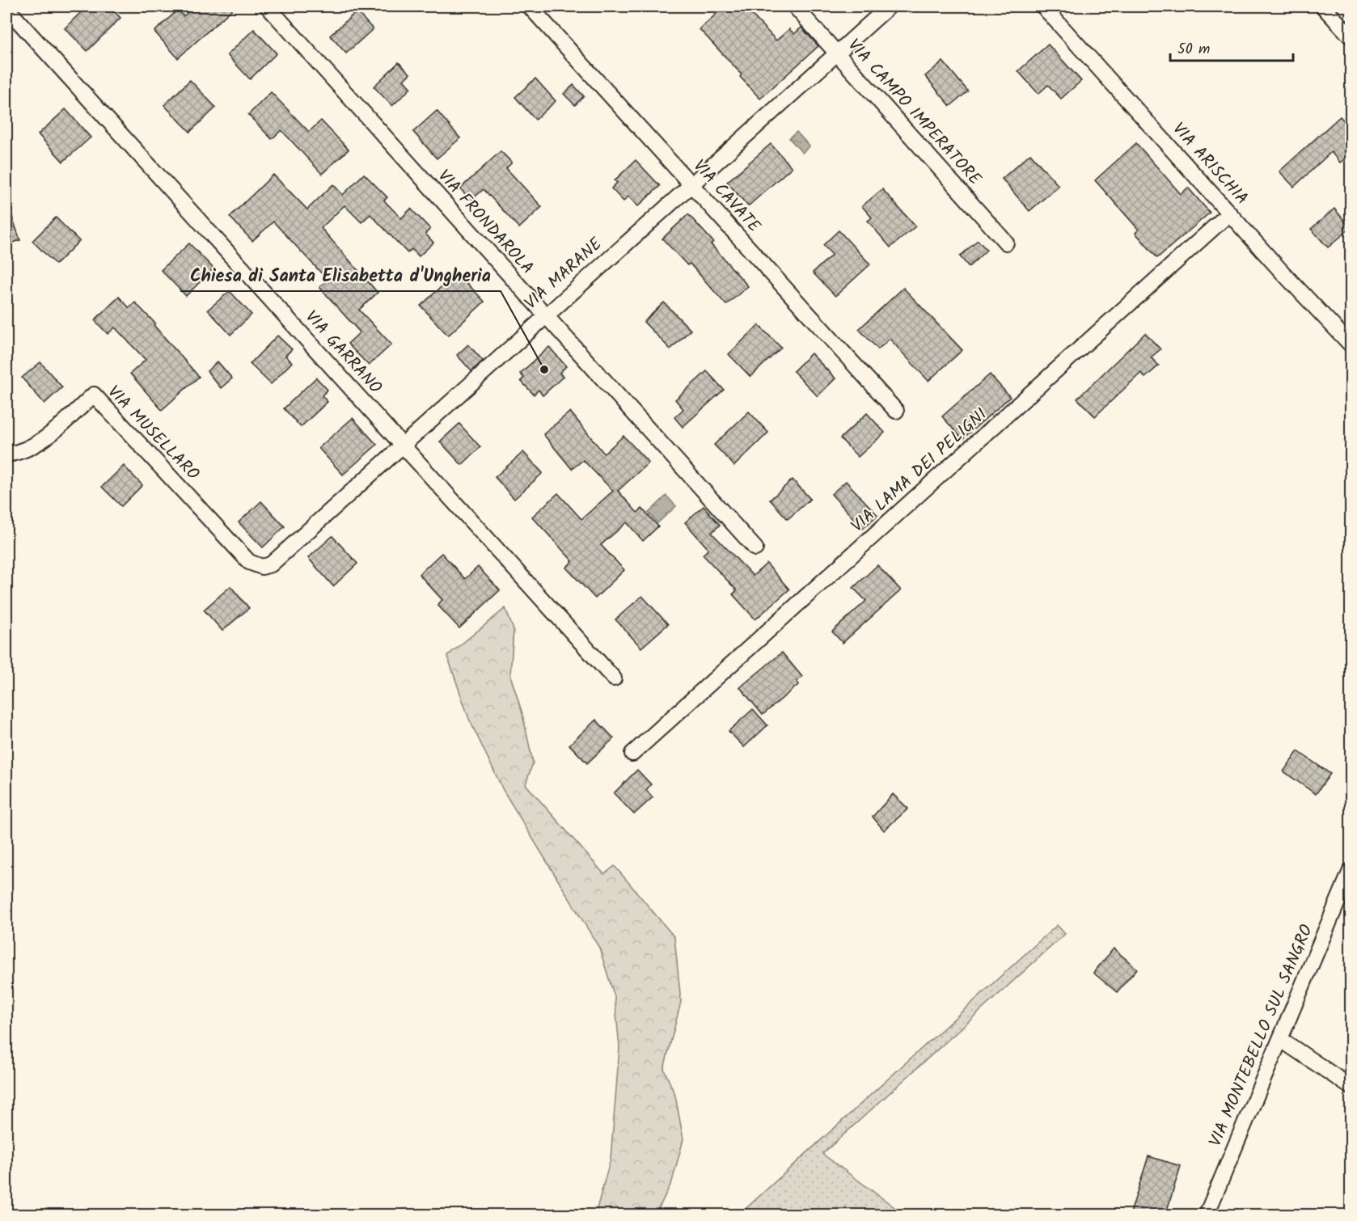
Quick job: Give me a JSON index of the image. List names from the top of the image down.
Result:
{
  "streets": {
    "street": [
      "VIA CAMPO IMPERATORE",
      "VIA ARISCHIA",
      "VIA CAVATE",
      "VIA FRONDAROLA",
      "VIA MARANE",
      "VIA GARRANO",
      "VIA MUSELLARO",
      "VIA LAMA DEI PELIGNI",
      "VIA MONTEBELLO SUL SANGRO"
    ]
  },
  "crossings": [
    ["VIA CAMPO IMPERATORE", "VIA MARANE"],
    ["VIA ARISCHIA", "VIA LAMA DEI PELIGNI"],
    ["VIA CAVATE", "VIA MARANE"],
    ["VIA FRONDAROLA", "VIA MARANE"],
    ["VIA MARANE", "VIA GARRANO"],
    ["VIA MARANE", "VIA MUSELLARO"]
  ],
  "places": ["Chiesa di Santa Elisabetta d'Ungheria"],
  "scale_bar": "50 m"
}
